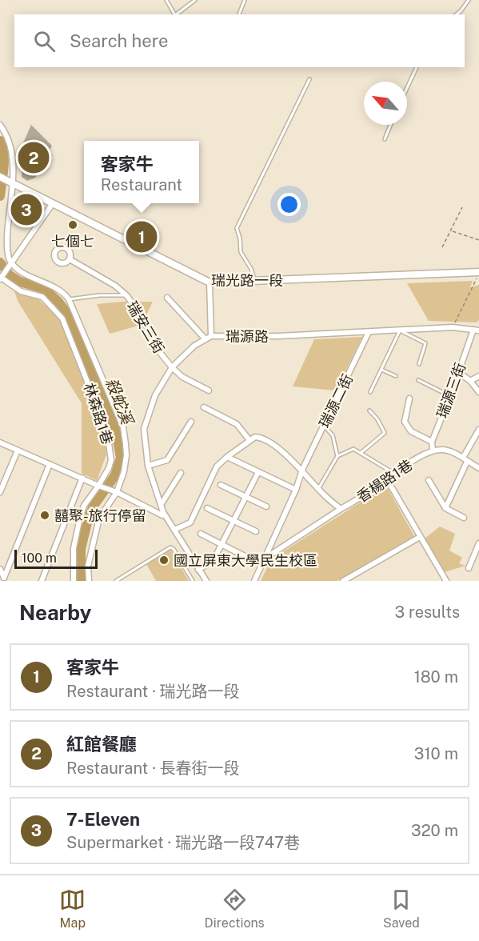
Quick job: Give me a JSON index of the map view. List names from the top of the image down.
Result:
{
  "streets": {
    "street": [
      "瑞光路一段",
      "瑞安三街",
      "瑞源路",
      "瑞源三街",
      "瑞源二街",
      "林森路1巷",
      "香楊路1巷"
    ]
  },
  "crossings": [
    ["瑞安三街", "瑞源路"],
    ["瑞源路", "瑞源三街"],
    ["瑞源路", "瑞源二街"],
    ["瑞源三街", "香楊路1巷"],
    ["瑞源二街", "香楊路1巷"]
  ],
  "water": ["殺蛇溪"],
  "places": ["七個七", "囍聚-旅行停留", "國立屏東大學民生校區"],
  "scale_bar": "100 m",
  "north": "top left",
  "page": {
    "search": "Search here",
    "pins": ["2", "3", "1"],
    "popup": ["客家牛", "Restaurant"],
    "scale": "100 m",
    "heading": ["Nearby", "3 results"],
    "list": [
      {
        "mark": "1",
        "name": "客家牛",
        "note": "Restaurant · 瑞光路一段",
        "value": "180 m"
      },
      {
        "mark": "2",
        "name": "紅館餐廳",
        "note": "Restaurant · 長春街一段",
        "value": "310 m"
      },
      {
        "mark": "3",
        "name": "7-Eleven",
        "note": "Supermarket · 瑞光路一段747巷",
        "value": "320 m"
      }
    ],
    "nav": ["Map", "Directions", "Saved"]
  }
}
